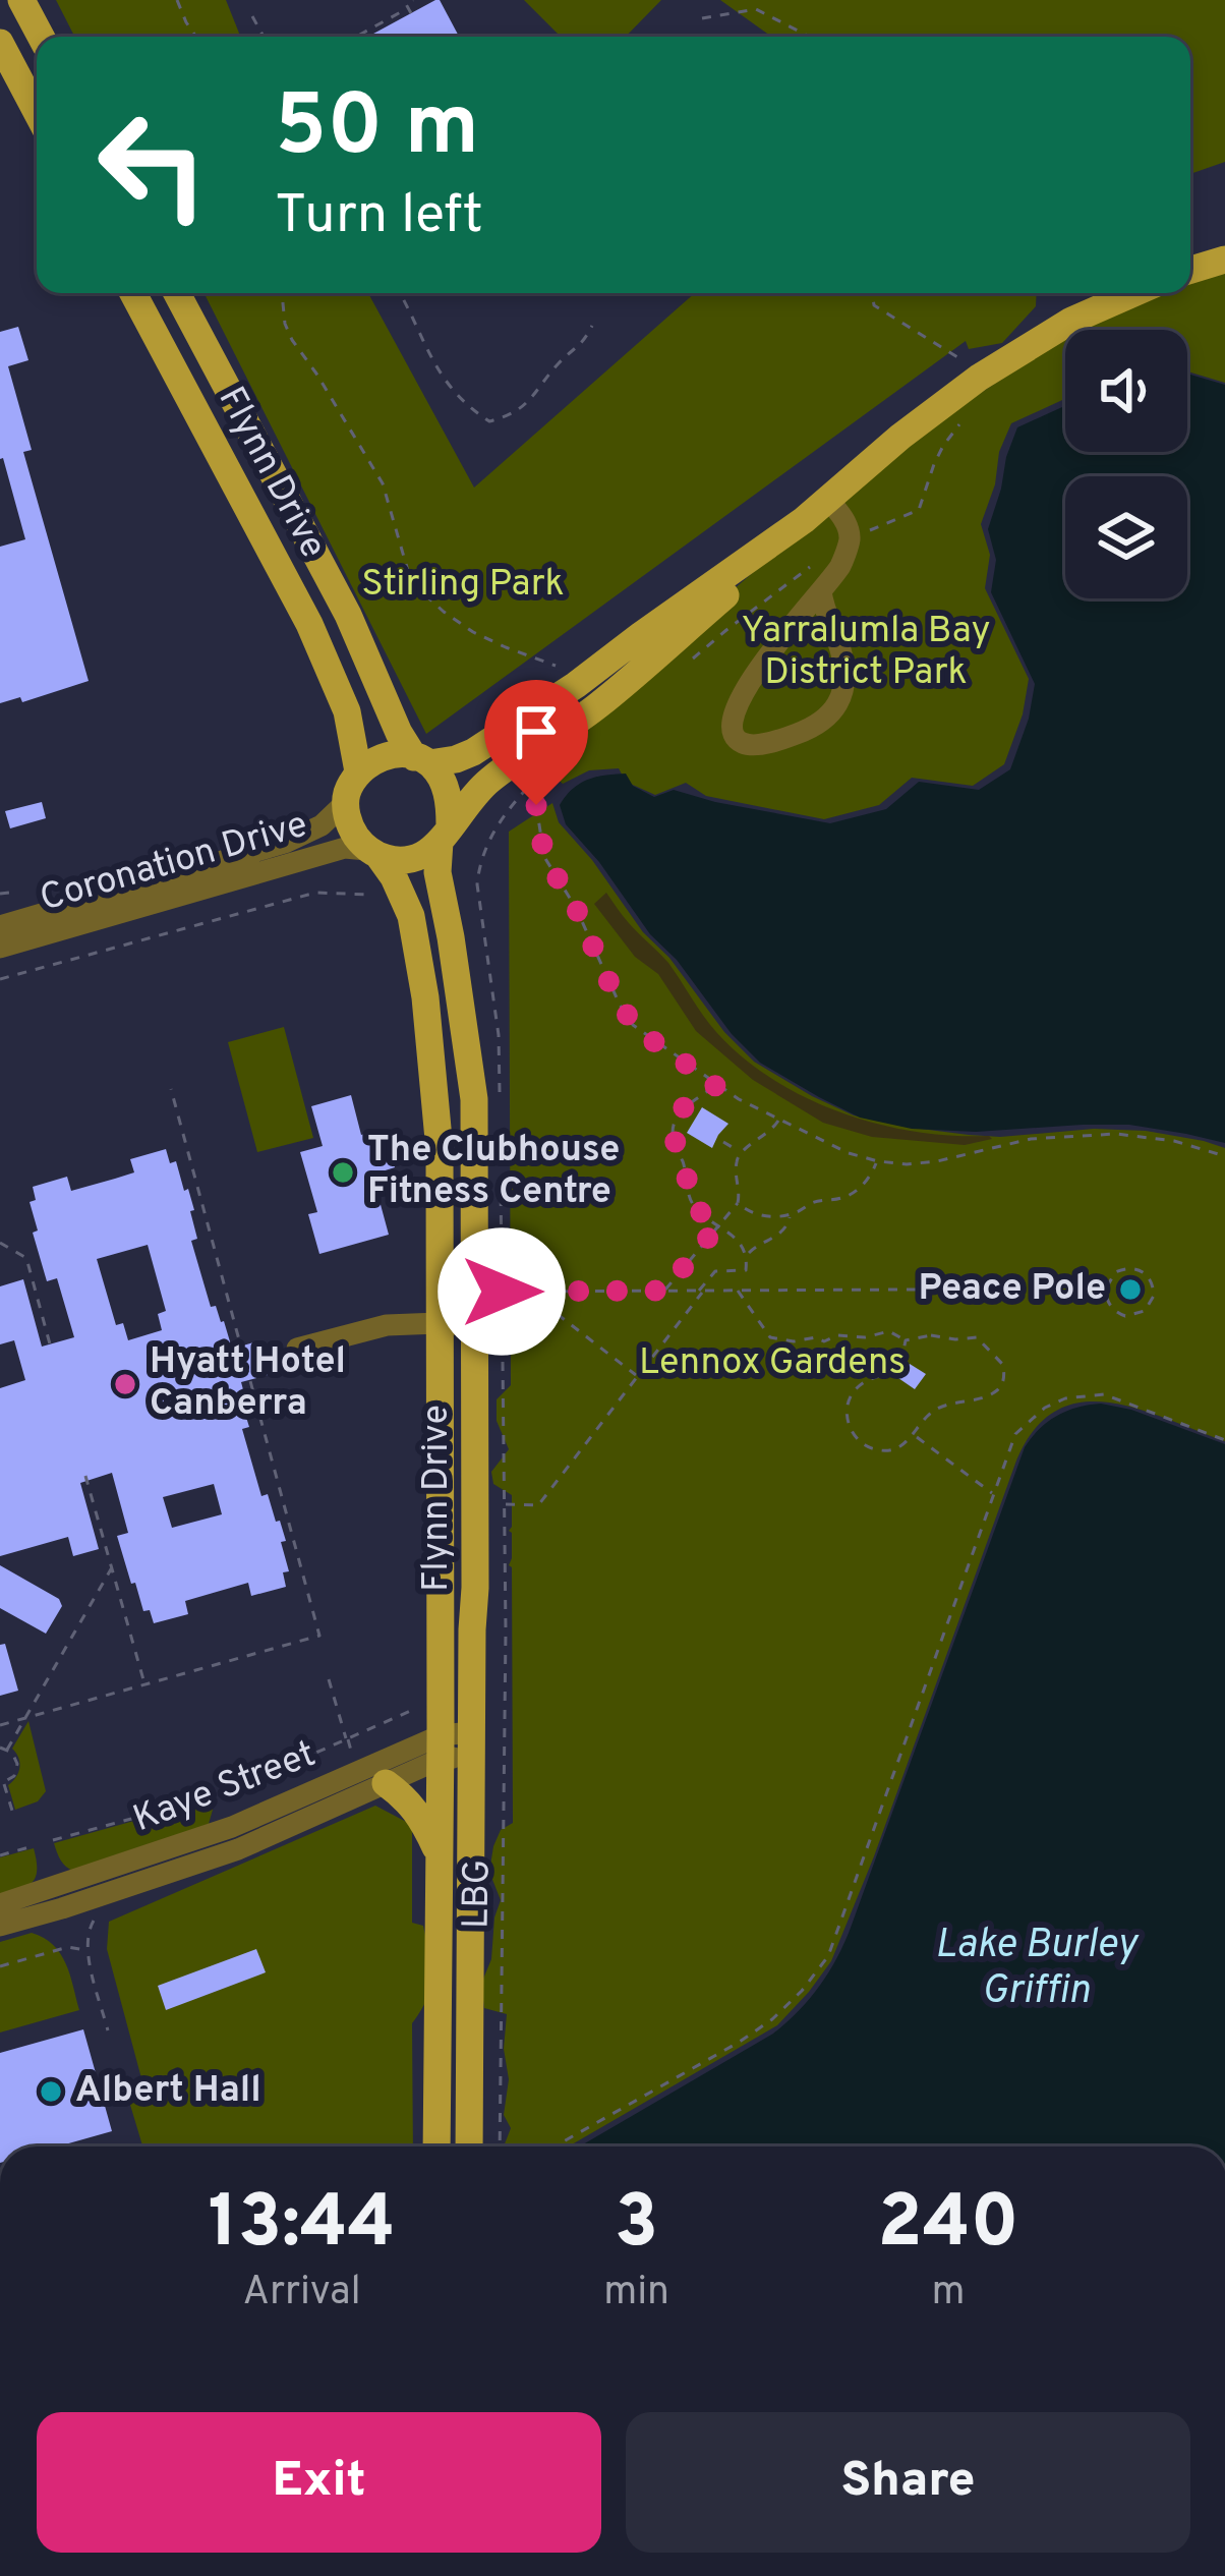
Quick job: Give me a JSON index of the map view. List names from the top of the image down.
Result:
{
  "streets": {
    "main road": ["Flynn Drive"],
    "street": ["Coronation Drive", "Kaye Street"],
    "path": ["LBG"]
  },
  "crossings": [
    ["Flynn Drive", "Coronation Drive"],
    ["Flynn Drive", "Kaye Street"]
  ],
  "water": ["Lake Burley Griffin"],
  "parks": ["Stirling Park", "Yarralumla Bay District Park", "Lennox Gardens"],
  "places": [
    "The Clubhouse Fitness Centre",
    "Peace Pole",
    "Hyatt Hotel Canberra",
    "Albert Hall"
  ],
  "page": {
    "turn": ["50 m", "Turn left"],
    "eta": [
      "13:44",
      "Arrival",
      "3",
      "min",
      "240",
      "m"
    ],
    "buttons": ["Exit", "Share"]
  }
}
